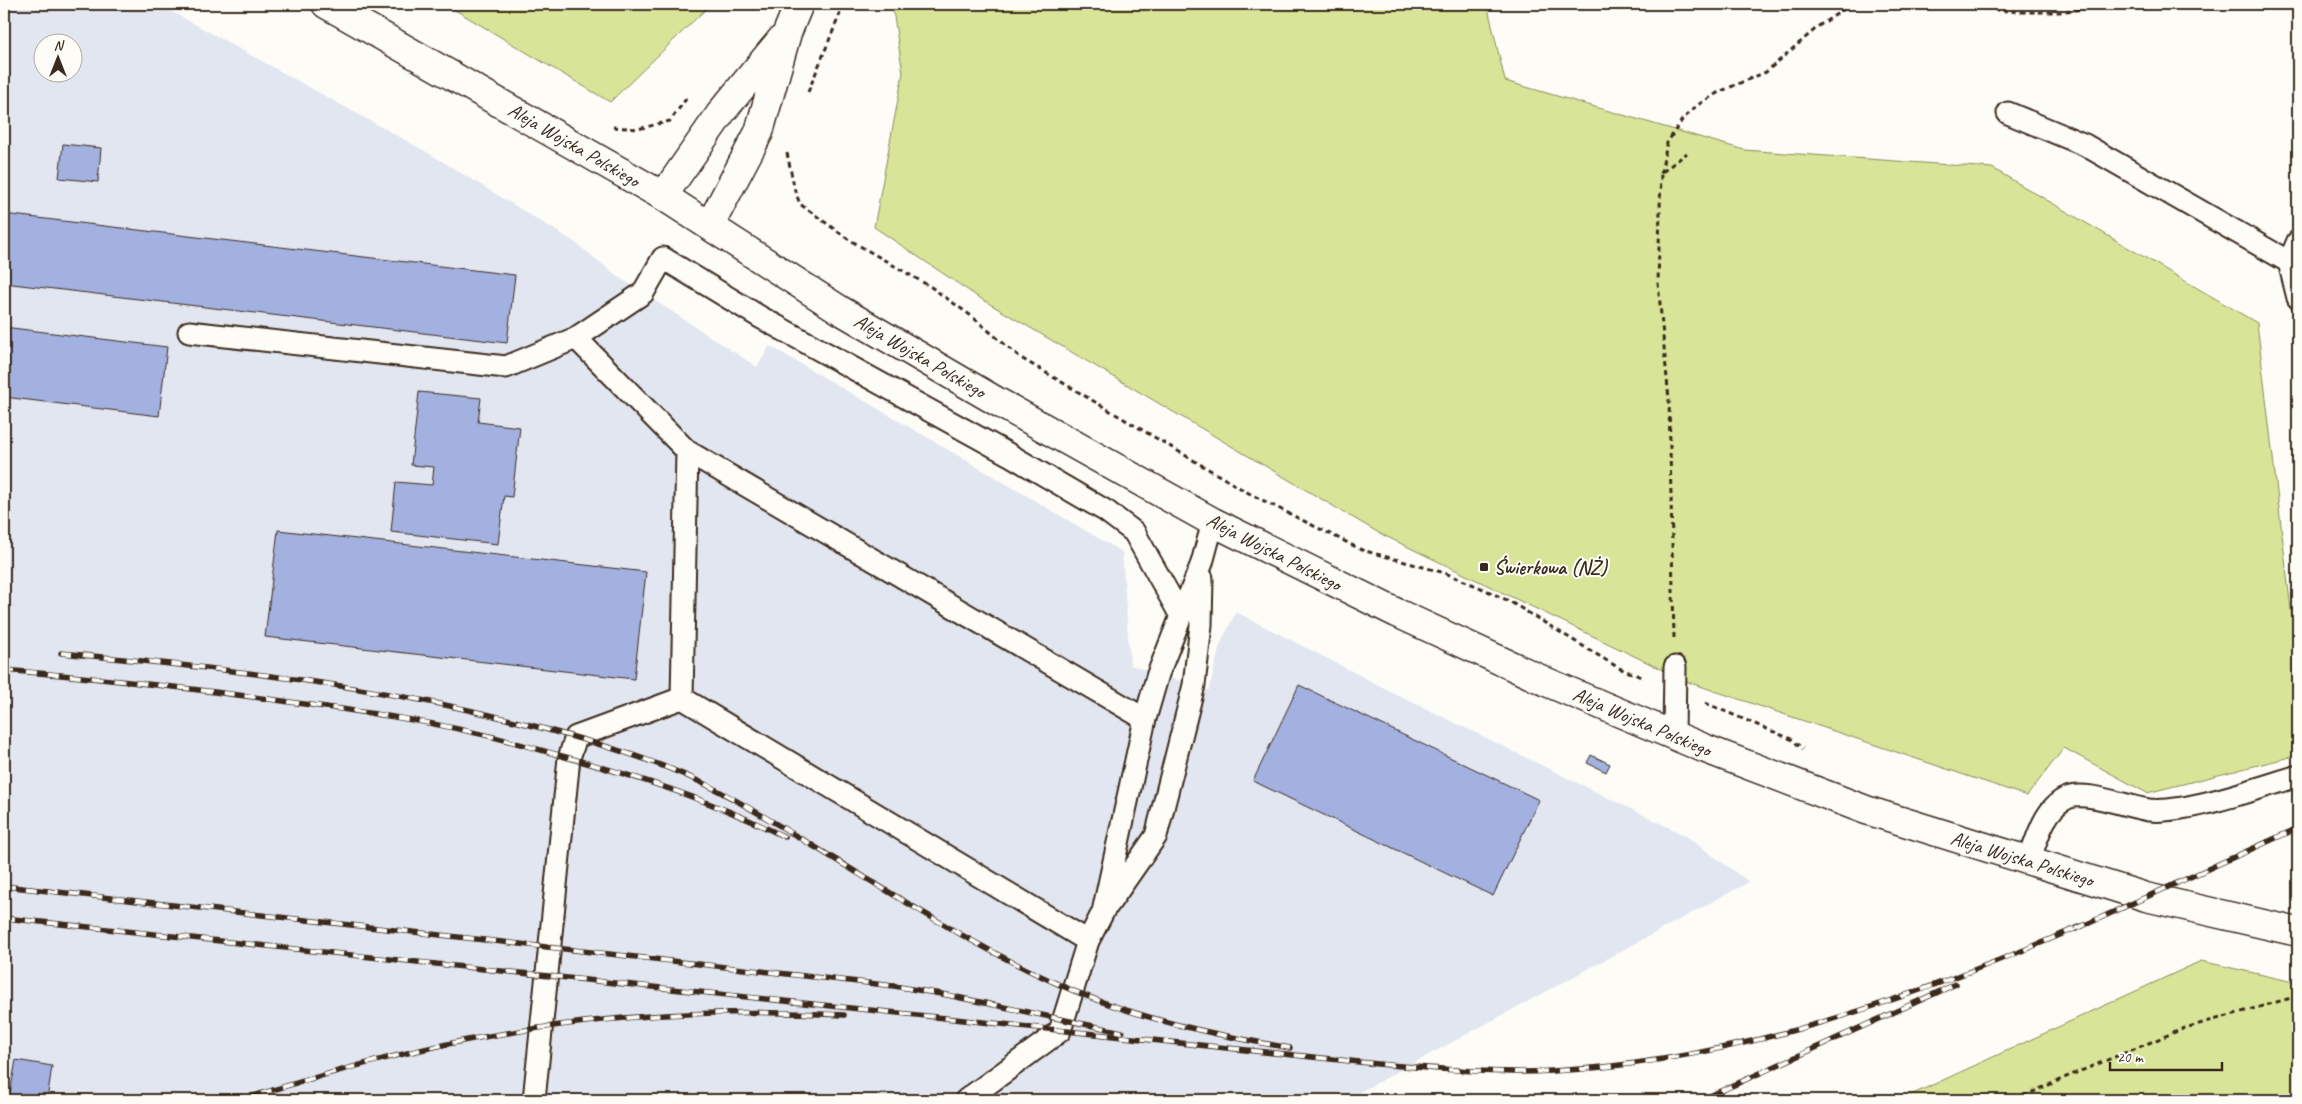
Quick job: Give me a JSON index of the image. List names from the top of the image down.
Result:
{
  "streets": {
    "main road": ["Aleja Wojska Polskiego"]
  },
  "places": {
    "transit": ["Świerkowa (NŻ)"]
  },
  "scale_bar": "20 m",
  "north": "top"
}
